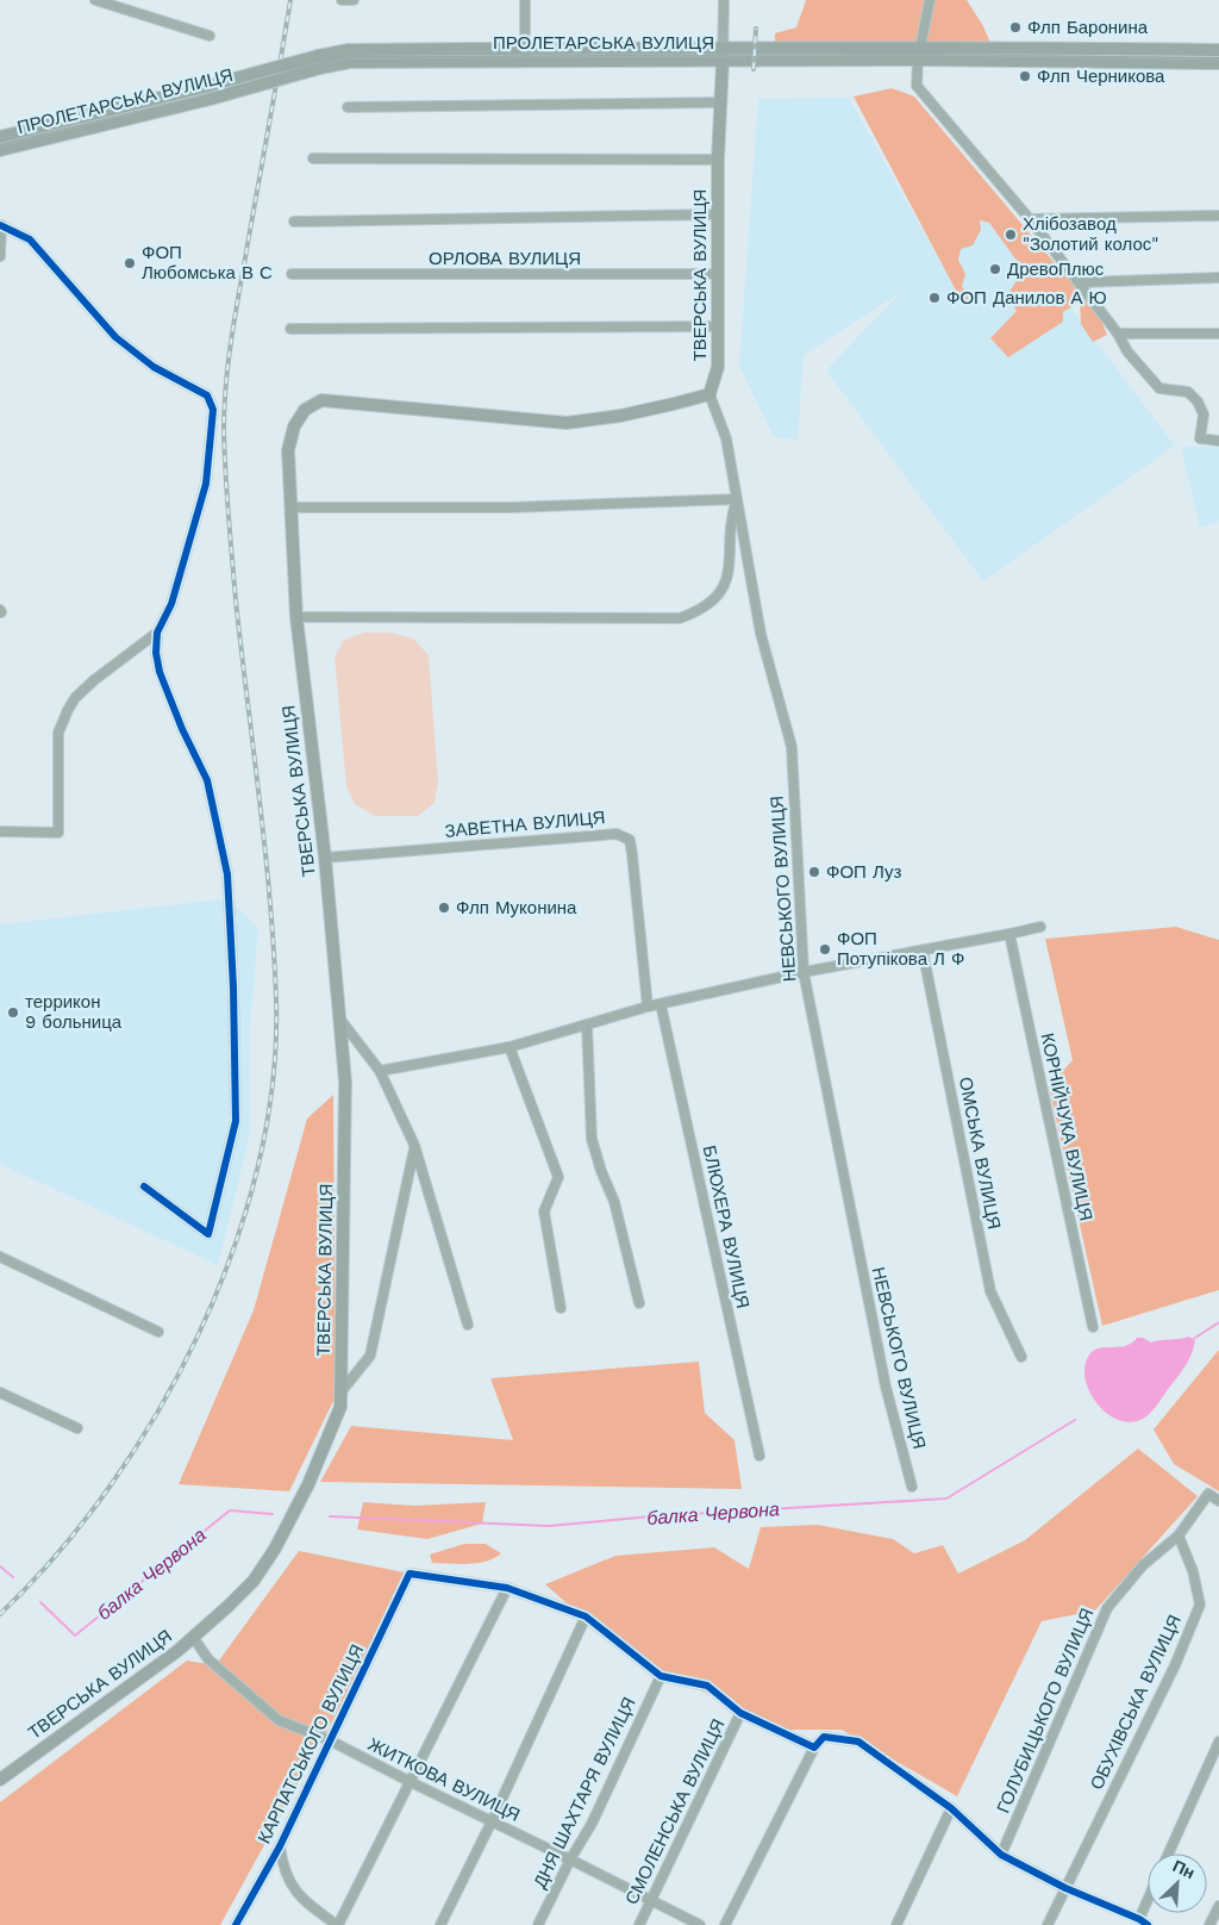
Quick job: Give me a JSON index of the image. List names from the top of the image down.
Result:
{
  "streets": {
    "main road": ["ПРОЛЕТАРСЬКА ВУЛИЦЯ", "ТВЕРСЬКА ВУЛИЦЯ"],
    "street": [
      "ОРЛОВА ВУЛИЦЯ",
      "ЗАВЕТНА ВУЛИЦЯ",
      "НЕВСЬКОГО ВУЛИЦЯ",
      "КОРНІЙЧУКА ВУЛИЦЯ",
      "ОМСЬКА ВУЛИЦЯ",
      "БЛЮХЕРА ВУЛИЦЯ",
      "ОБУХІВСЬКА ВУЛИЦЯ",
      "ГОЛУБИЦЬКОГО ВУЛИЦЯ",
      "КАРПАТСЬКОГО ВУЛИЦЯ",
      "ЖИТКОВА ВУЛИЦЯ",
      "ДНЯ ШАХТАРЯ ВУЛИЦЯ",
      "СМОЛЕНСЬКА ВУЛИЦЯ"
    ]
  },
  "crossings": [
    ["ПРОЛЕТАРСЬКА ВУЛИЦЯ", "ТВЕРСЬКА ВУЛИЦЯ"],
    ["ОРЛОВА ВУЛИЦЯ", "ТВЕРСЬКА ВУЛИЦЯ"],
    ["ТВЕРСЬКА ВУЛИЦЯ", "ЗАВЕТНА ВУЛИЦЯ"],
    ["ТВЕРСЬКА ВУЛИЦЯ", "НЕВСЬКОГО ВУЛИЦЯ"],
    ["ТВЕРСЬКА ВУЛИЦЯ", "ЖИТКОВА ВУЛИЦЯ"],
    ["ОБУХІВСЬКА ВУЛИЦЯ", "ГОЛУБИЦЬКОГО ВУЛИЦЯ"],
    ["КАРПАТСЬКОГО ВУЛИЦЯ", "ЖИТКОВА ВУЛИЦЯ"],
    ["ЖИТКОВА ВУЛИЦЯ", "ДНЯ ШАХТАРЯ ВУЛИЦЯ"],
    ["ЖИТКОВА ВУЛИЦЯ", "СМОЛЕНСЬКА ВУЛИЦЯ"]
  ],
  "water": ["балка Червона"],
  "places": [
    "Флп Баронина",
    "Флп Черникова",
    "Хлібозавод \"Золотий колос\"",
    "ФОП Любомська В С",
    "ДревоПлюс",
    "ФОП Данилов А Ю",
    "ФОП Луз",
    "Флп Муконина",
    "ФОП Потупікова Л Ф",
    "террикон 9 больница"
  ],
  "north": "top right"
}
